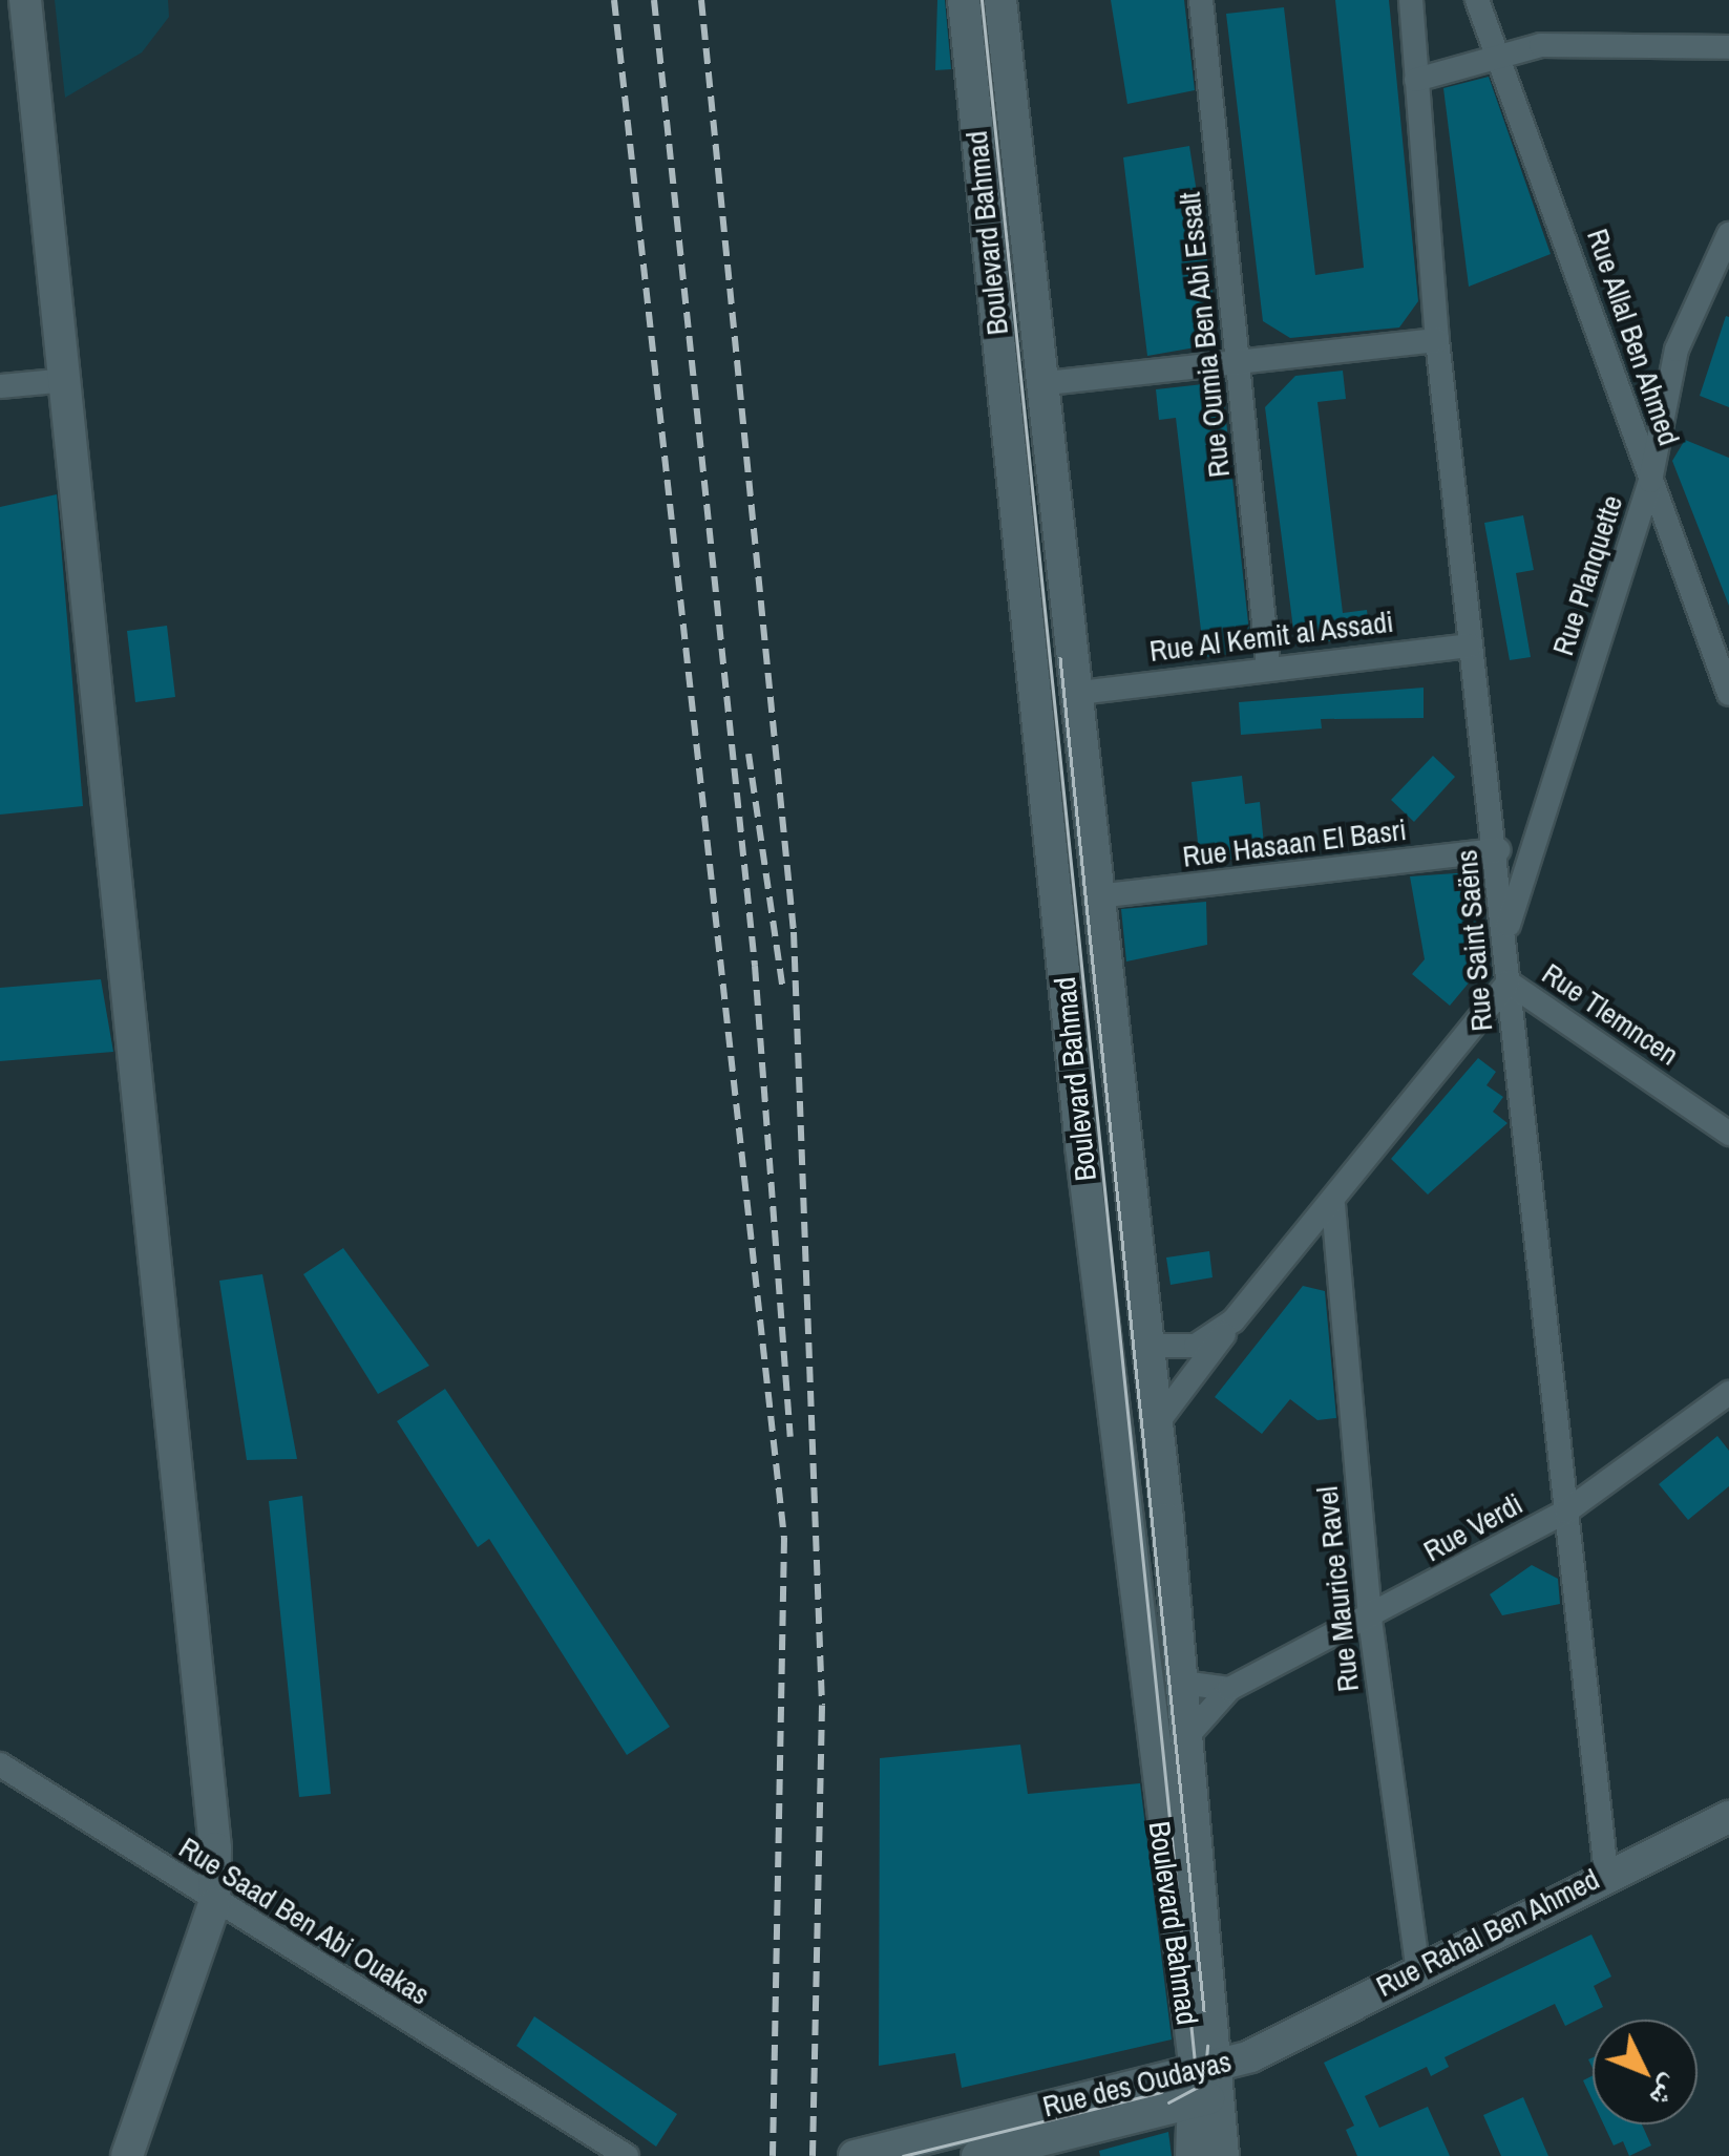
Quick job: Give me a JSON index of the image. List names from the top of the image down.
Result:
{
  "streets": {
    "main road": ["Boulevard Bahmad", "Rue Rahal Ben Ahmed", "Rue des Oudayas"],
    "street": [
      "Rue Oumia Ben Abi Essalt",
      "Rue Allal Ben Ahmed",
      "Rue Planquette",
      "Rue Al Kemit al Assadi",
      "Rue Hasaan El Basri",
      "Rue Saint Saëns",
      "Rue Tlemncen",
      "Rue Verdi",
      "Rue Maurice Ravel",
      "Rue Saad Ben Abi Ouakas"
    ]
  },
  "crossings": [
    ["Boulevard Bahmad", "Rue Al Kemit al Assadi"],
    ["Boulevard Bahmad", "Rue Hasaan El Basri"],
    ["Boulevard Bahmad", "Rue Verdi"],
    ["Boulevard Bahmad", "Rue des Oudayas"],
    ["Rue Oumia Ben Abi Essalt", "Rue Al Kemit al Assadi"],
    ["Rue Allal Ben Ahmed", "Rue Planquette"],
    ["Rue Planquette", "Rue Saint Saëns"],
    ["Rue Al Kemit al Assadi", "Rue Saint Saëns"],
    ["Rue Hasaan El Basri", "Rue Saint Saëns"],
    ["Rue Saint Saëns", "Rue Tlemncen"],
    ["Rue Saint Saëns", "Rue Verdi"],
    ["Rue Saint Saëns", "Rue Rahal Ben Ahmed"],
    ["Rue Verdi", "Rue Maurice Ravel"],
    ["Rue Maurice Ravel", "Rue Rahal Ben Ahmed"],
    ["Rue Rahal Ben Ahmed", "Rue des Oudayas"]
  ],
  "north": "bottom right"
}
